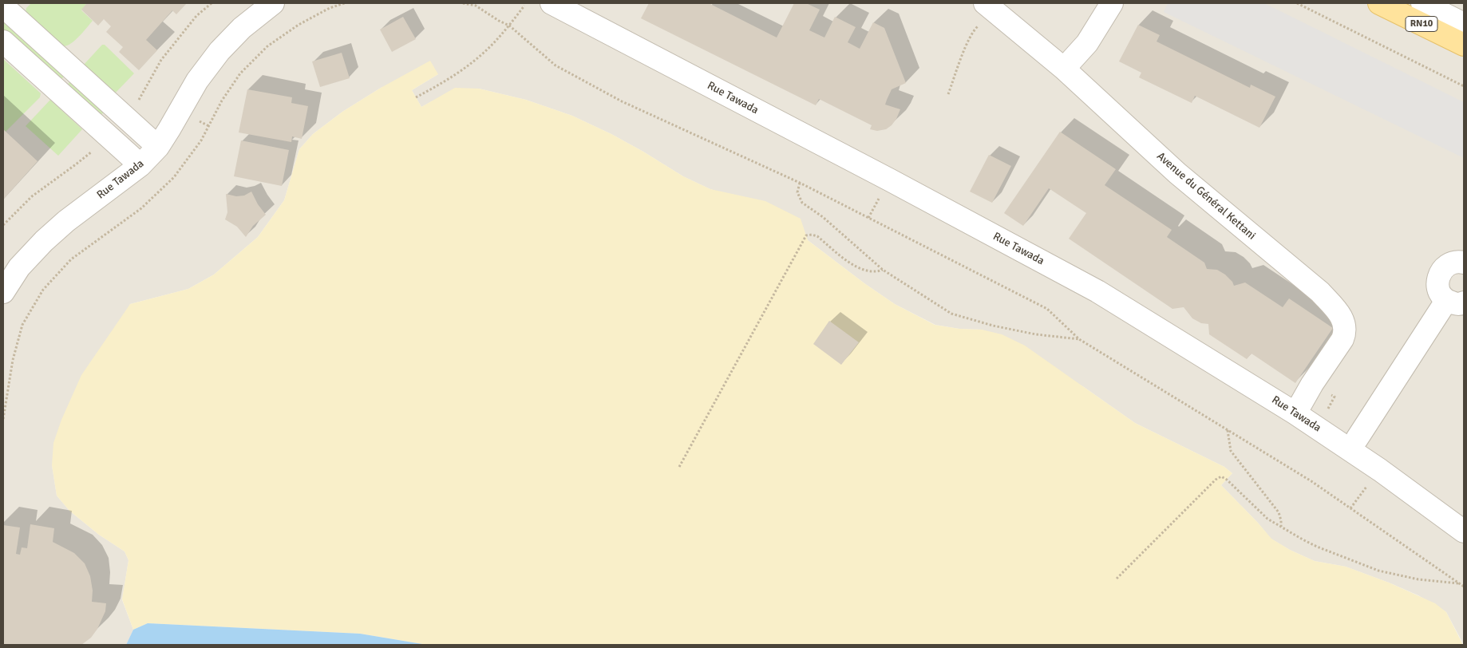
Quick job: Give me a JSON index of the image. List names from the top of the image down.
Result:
{
  "streets": {
    "main road": ["RN10"],
    "street": ["Rue Tawada", "Avenue du Général Kettani"]
  },
  "crossings": [
    ["Rue Tawada", "Avenue du Général Kettani"]
  ]
}
